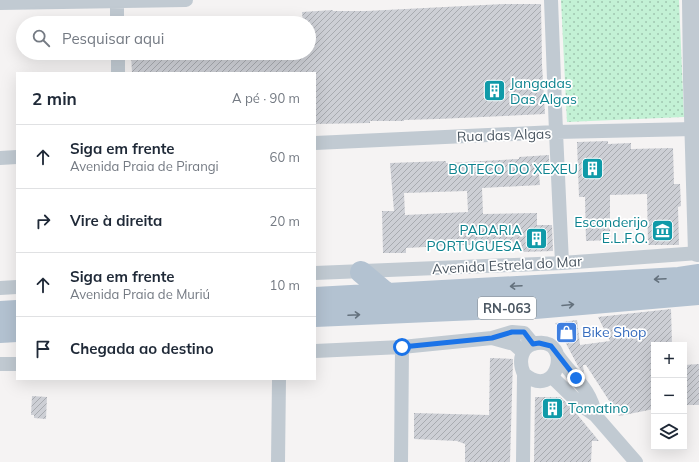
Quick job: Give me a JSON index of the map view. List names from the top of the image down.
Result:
{
  "streets": {
    "main road": ["RN-063"],
    "street": ["Rua das Algas", "Avenida Estrela do Mar"]
  },
  "places": {
    "building": [
      "Jangadas Das Algas",
      "BOTECO DO XEXEU",
      "PADARIA PORTUGUESA",
      "Tomatino"
    ],
    "museum": ["Esconderijo E.L.F.O."],
    "shop": ["Bike Shop"]
  },
  "page": {
    "search": "Pesquisar aqui",
    "heading": ["2 min", "A pé · 90 m"],
    "list": [
      ["Siga em frente", "Avenida Praia de Pirangi", "60 m"],
      ["Vire à direita", "20 m"],
      ["Siga em frente", "Avenida Praia de Muriú", "10 m"],
      "Chegada ao destino"
    ],
    "map_buttons": ["+", "−"]
  }
}
